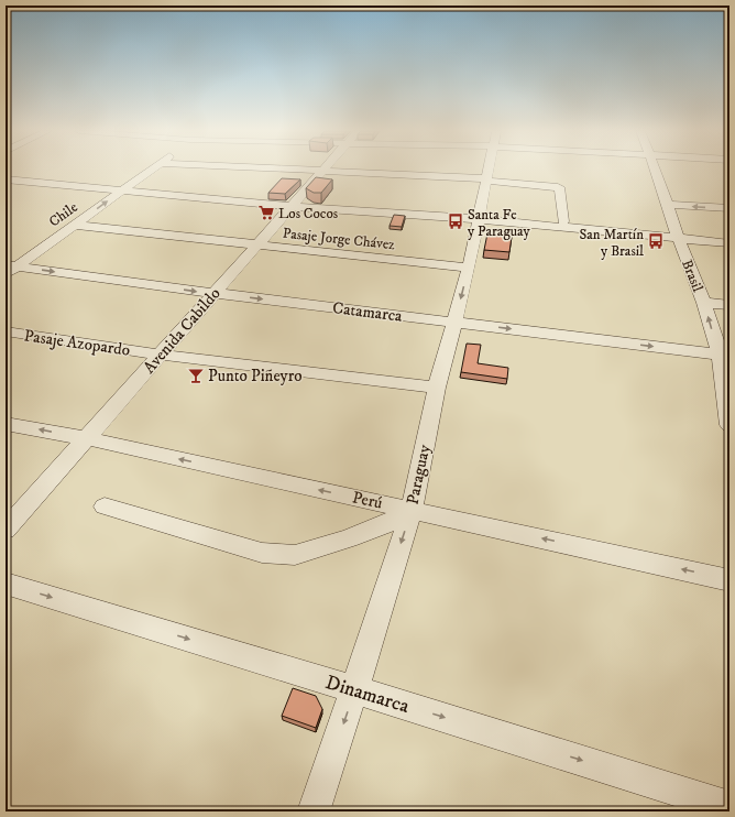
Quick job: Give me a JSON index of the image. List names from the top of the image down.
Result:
{
  "streets": {
    "street": [
      "Chile",
      "Pasaje Jorge Chávez",
      "Brasil",
      "Catamarca",
      "Avenida Cabildo",
      "Pasaje Azopardo",
      "Paraguay",
      "Perú",
      "Dinamarca"
    ]
  },
  "crossings": [
    ["Chile", "Pasaje Jorge Chávez"],
    ["Chile", "Catamarca"],
    ["Pasaje Jorge Chávez", "Avenida Cabildo"],
    ["Pasaje Jorge Chávez", "Paraguay"],
    ["Brasil", "Catamarca"],
    ["Catamarca", "Avenida Cabildo"],
    ["Catamarca", "Paraguay"],
    ["Avenida Cabildo", "Pasaje Azopardo"],
    ["Avenida Cabildo", "Perú"],
    ["Pasaje Azopardo", "Paraguay"],
    ["Paraguay", "Perú"],
    ["Paraguay", "Dinamarca"]
  ],
  "one_way": ["Paraguay"],
  "places": {
    "supermarket": ["Los Cocos"],
    "bus stop": ["Santa Fe y Paraguay", "San Martín y Brasil"],
    "bar": ["Punto Piñeyro"]
  }
}
